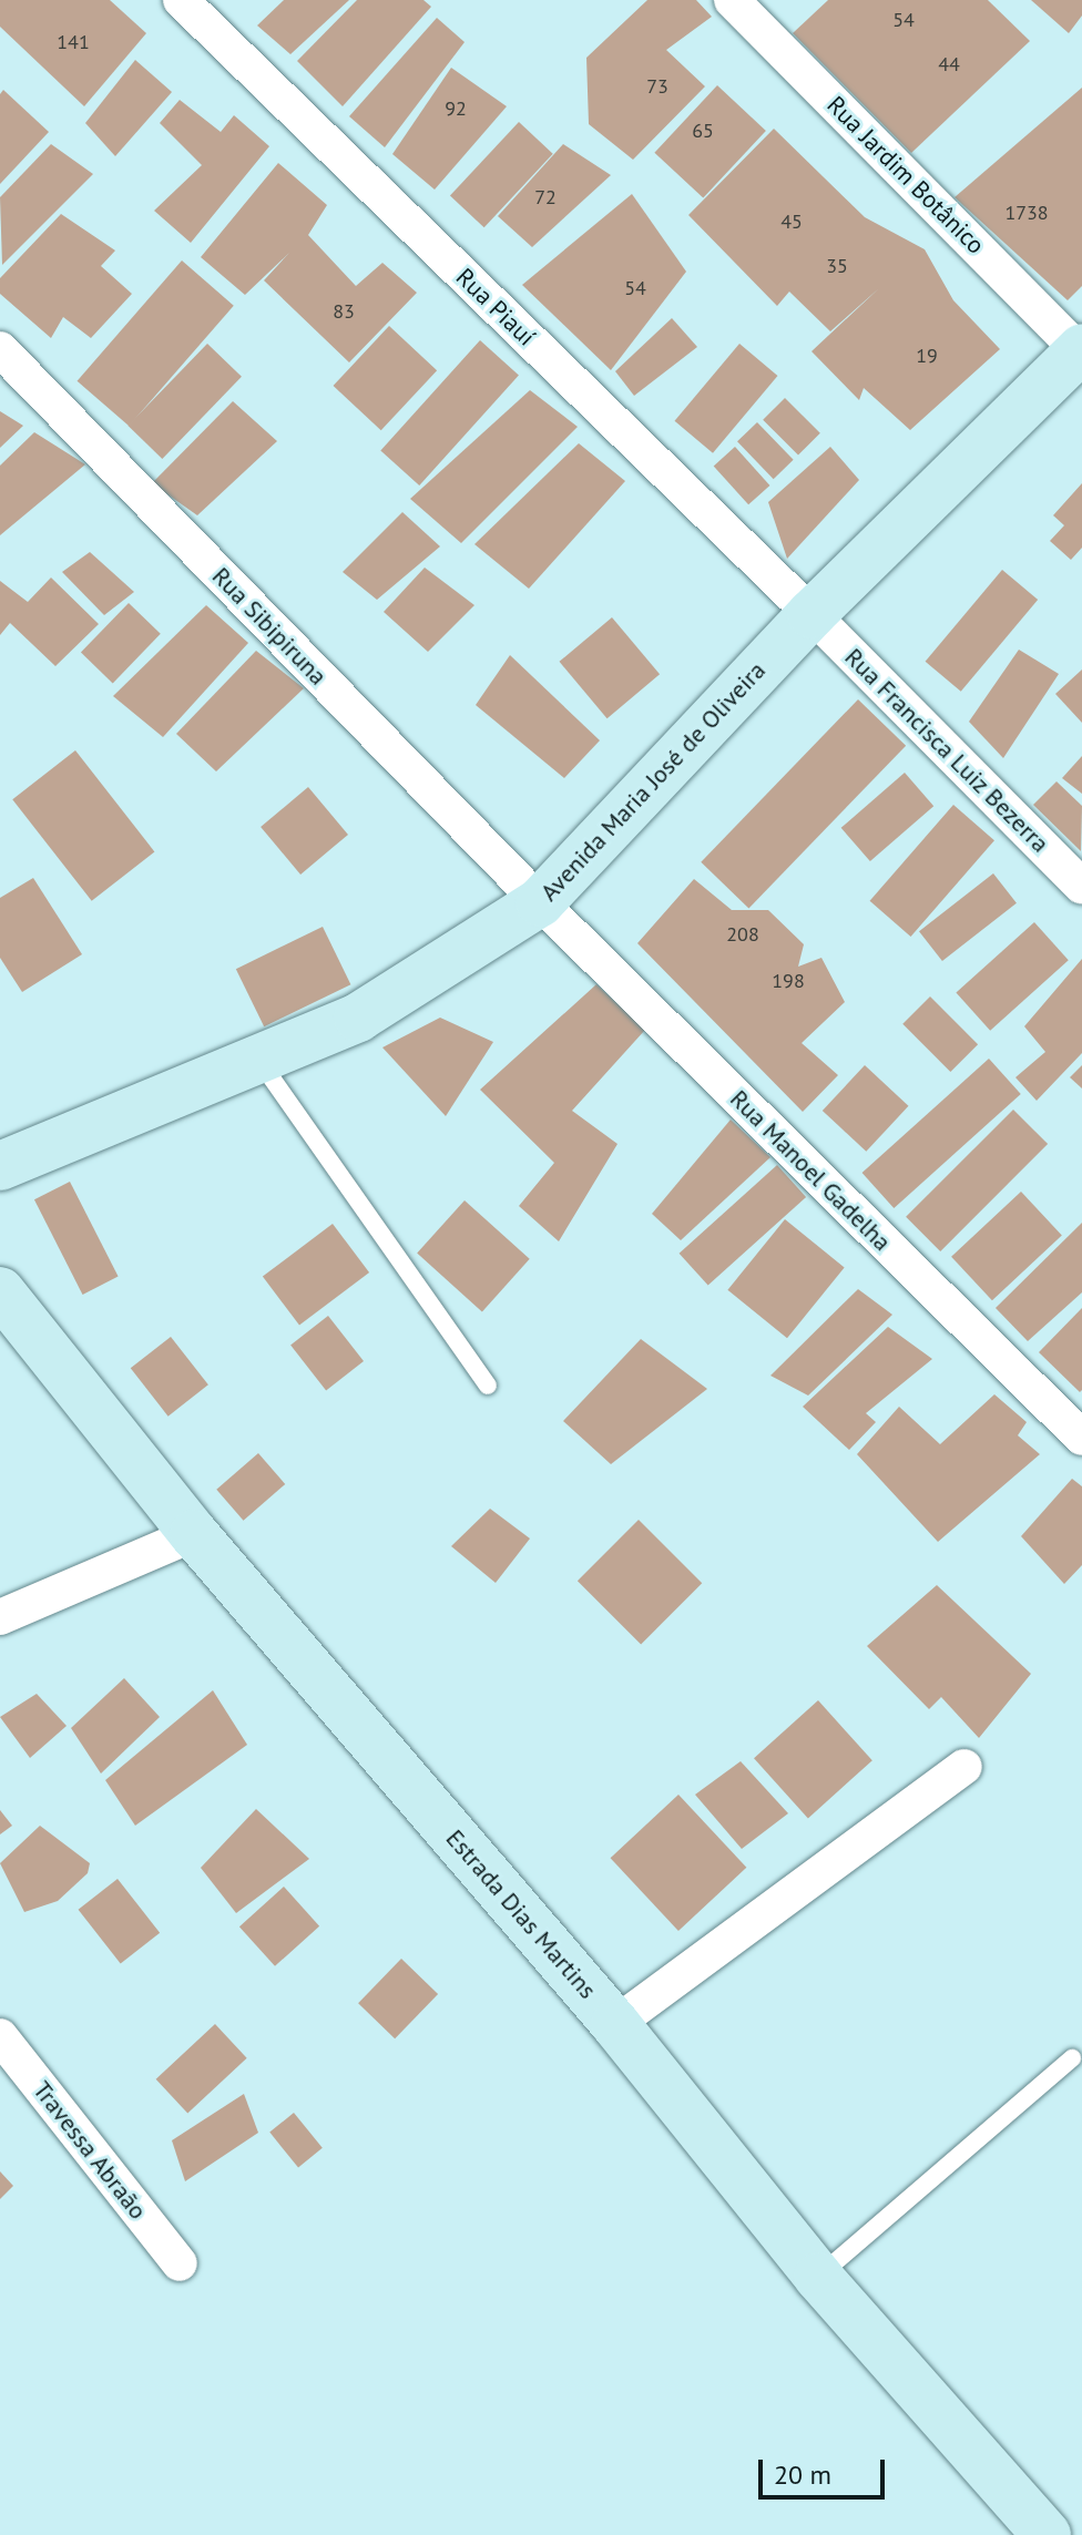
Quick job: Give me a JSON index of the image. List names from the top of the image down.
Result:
{
  "streets": {
    "street": [
      "Rua Jardim Botânico",
      "Rua Piauí",
      "Rua Sibipiruna",
      "Rua Francisca Luiz Bezerra",
      "Avenida Maria José de Oliveira",
      "Rua Manoel Gadelha",
      "Estrada Dias Martins",
      "Travessa Abraão"
    ]
  },
  "crossings": [
    ["Rua Jardim Botânico", "Avenida Maria José de Oliveira"],
    ["Rua Piauí", "Rua Francisca Luiz Bezerra"],
    ["Rua Piauí", "Avenida Maria José de Oliveira"],
    ["Rua Sibipiruna", "Avenida Maria José de Oliveira"],
    ["Rua Sibipiruna", "Rua Manoel Gadelha"],
    ["Rua Francisca Luiz Bezerra", "Avenida Maria José de Oliveira"],
    ["Avenida Maria José de Oliveira", "Rua Manoel Gadelha"]
  ],
  "house_numbers": [
    "54",
    "141",
    "44",
    "73",
    "92",
    "65",
    "72",
    "1738",
    "45",
    "35",
    "54",
    "83",
    "19",
    "208",
    "198"
  ],
  "scale_bar": "20 m"
}
